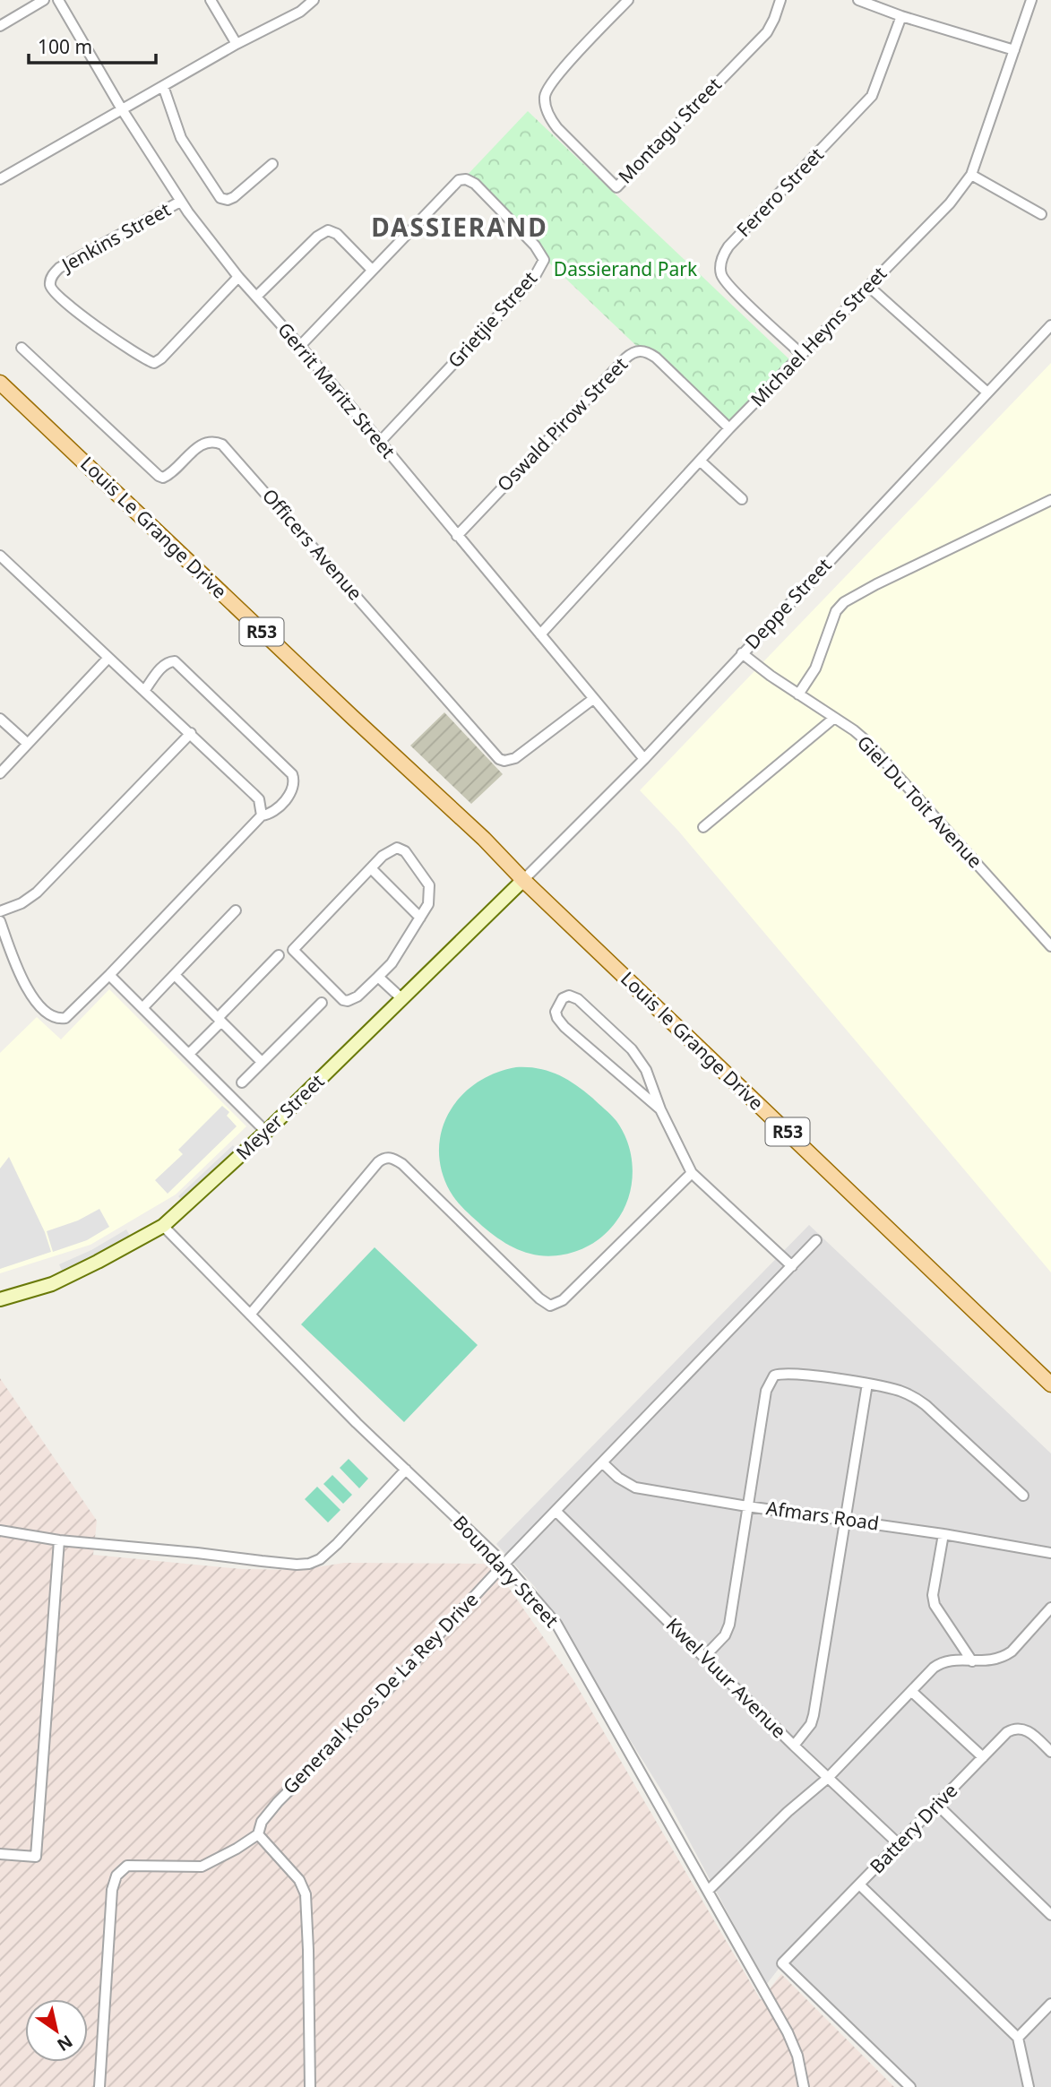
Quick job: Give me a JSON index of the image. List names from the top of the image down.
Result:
{
  "streets": {
    "main road": ["Louis Le Grange Drive", "R53", "Louis le Grange Drive"],
    "street": [
      "Montagu Street",
      "Ferero Street",
      "Jenkins Street",
      "Grietjie Street",
      "Michael Heyns Street",
      "Gerrit Maritz Street",
      "Oswald Pirow Street",
      "Officers Avenue",
      "Deppe Street",
      "Giel Du Toit Avenue",
      "Meyer Street",
      "Afmars Road",
      "Boundary Street",
      "Kwel Vuur Avenue",
      "Generaal Koos De La Rey Drive",
      "Battery Drive"
    ]
  },
  "crossings": [
    ["Ferero Street", "Michael Heyns Street"],
    ["Jenkins Street", "Gerrit Maritz Street"],
    ["Grietjie Street", "Gerrit Maritz Street"],
    ["Michael Heyns Street", "Gerrit Maritz Street"],
    ["Michael Heyns Street", "Oswald Pirow Street"],
    ["Gerrit Maritz Street", "Oswald Pirow Street"],
    ["Gerrit Maritz Street", "Officers Avenue"],
    ["Gerrit Maritz Street", "Deppe Street"],
    ["Louis Le Grange Drive", "Deppe Street"],
    ["Louis Le Grange Drive", "Louis le Grange Drive"],
    ["Louis Le Grange Drive", "Meyer Street"],
    ["Deppe Street", "Giel Du Toit Avenue"],
    ["Deppe Street", "Louis le Grange Drive"],
    ["Deppe Street", "Meyer Street"],
    ["Louis le Grange Drive", "Meyer Street"],
    ["Meyer Street", "Boundary Street"],
    ["Afmars Road", "Generaal Koos De La Rey Drive"],
    ["Boundary Street", "Generaal Koos De La Rey Drive"],
    ["Kwel Vuur Avenue", "Generaal Koos De La Rey Drive"],
    ["Kwel Vuur Avenue", "Battery Drive"]
  ],
  "districts": ["DASSIERAND"],
  "parks": ["Dassierand Park"],
  "scale_bar": "100 m",
  "north": "bottom right"
}
